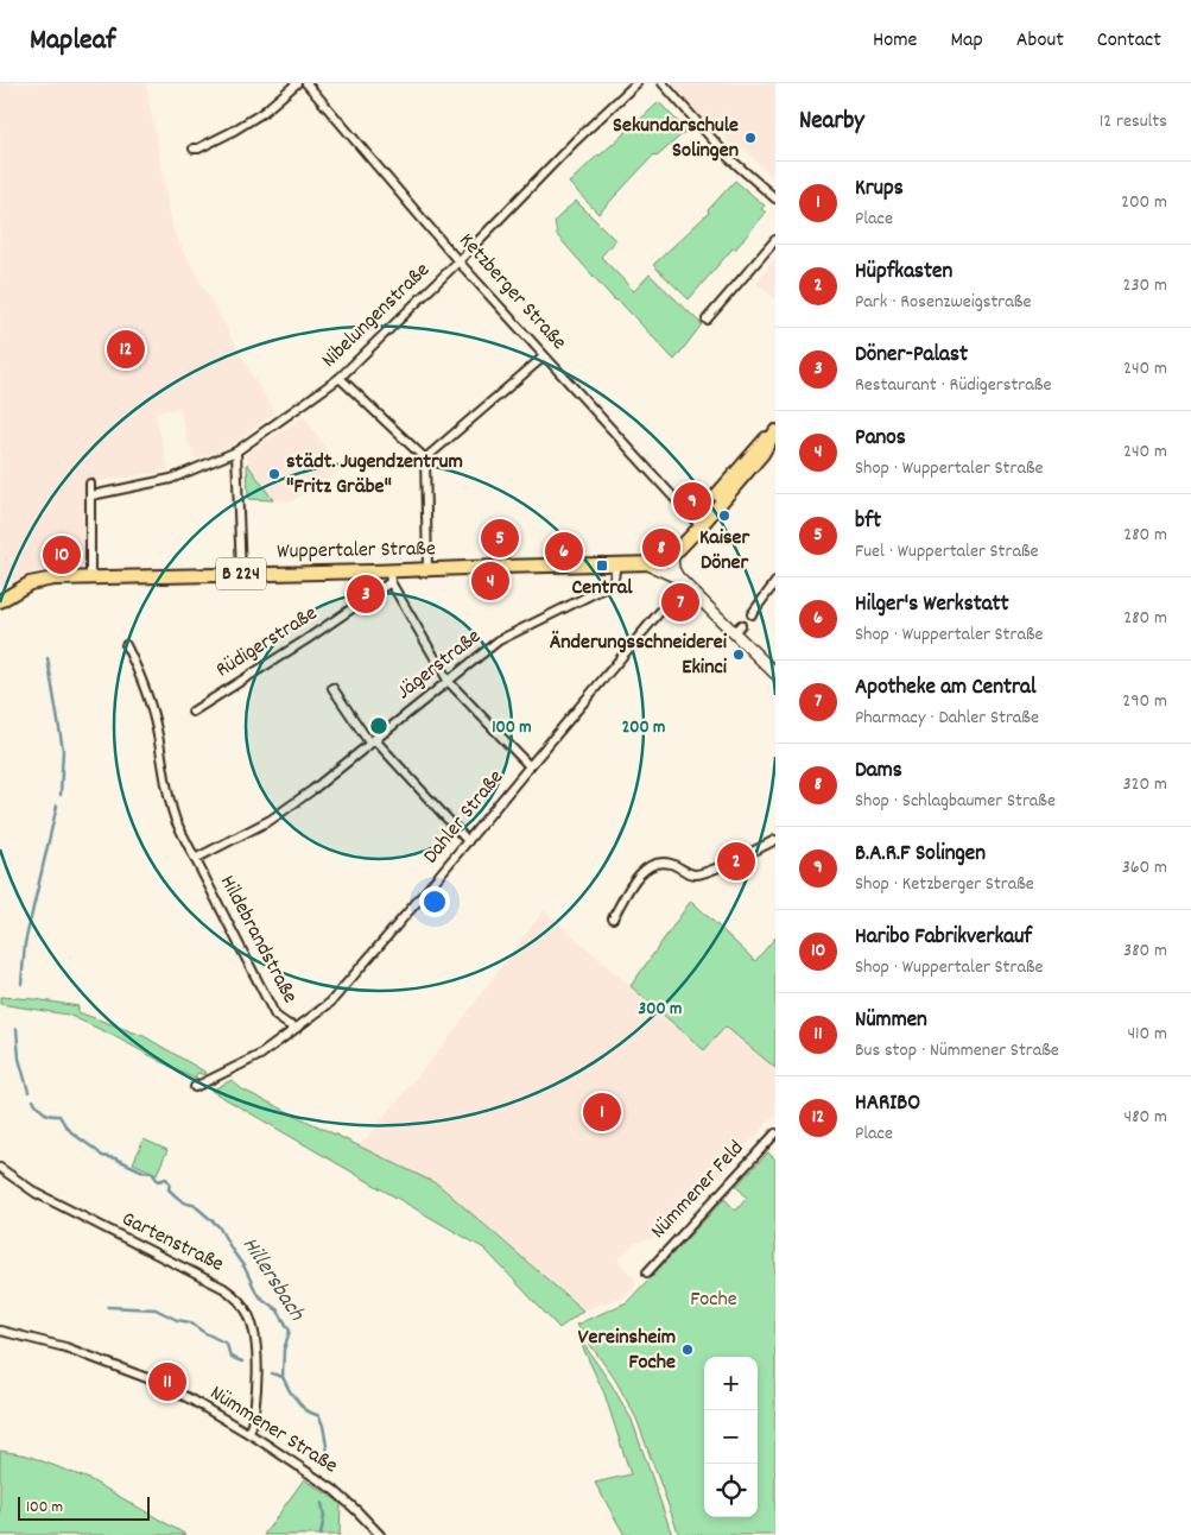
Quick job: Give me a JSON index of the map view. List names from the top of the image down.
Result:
{
  "streets": {
    "main road": ["Wuppertaler Straße", "B 224"],
    "street": [
      "Ketzberger Straße",
      "Nibelungenstraße",
      "Rüdigerstraße",
      "Jägerstraße",
      "Dahler Straße",
      "Hildebrandstraße",
      "Nümmener Feld",
      "Gartenstraße",
      "Nümmener Straße"
    ]
  },
  "crossings": [
    ["Ketzberger Straße", "Nibelungenstraße"],
    ["Ketzberger Straße", "B 224"],
    ["Wuppertaler Straße", "B 224"],
    ["Wuppertaler Straße", "Rüdigerstraße"],
    ["Wuppertaler Straße", "Jägerstraße"],
    ["Jägerstraße", "Hildebrandstraße"],
    ["Dahler Straße", "Hildebrandstraße"],
    ["Gartenstraße", "Nümmener Straße"]
  ],
  "water": ["Hillersbach"],
  "parks": ["Foche"],
  "places": {
    "other": [
      "Sekundarschule Solingen",
      "städt. Jugendzentrum \"Fritz Gräbe\"",
      "Kaiser Döner",
      "Änderungsschneiderei Ekinci",
      "Vereinsheim Foche"
    ],
    "transit": ["Central"]
  },
  "scale_bar": "100 m",
  "page": {
    "header": "Mapleaf",
    "nav": [
      "Home",
      "Map",
      "About",
      "Contact"
    ],
    "heading": ["Nearby", "12 results"],
    "list": [
      {
        "mark": "1",
        "name": "Krups",
        "note": "Place",
        "value": "200 m"
      },
      {
        "mark": "2",
        "name": "Hüpfkasten",
        "note": "Park · Rosenzweigstraße",
        "value": "230 m"
      },
      {
        "mark": "3",
        "name": "Döner-Palast",
        "note": "Restaurant · Rüdigerstraße",
        "value": "240 m"
      },
      {
        "mark": "4",
        "name": "Panos",
        "note": "Shop · Wuppertaler Straße",
        "value": "240 m"
      },
      {
        "mark": "5",
        "name": "bft",
        "note": "Fuel · Wuppertaler Straße",
        "value": "280 m"
      },
      {
        "mark": "6",
        "name": "Hilger's Werkstatt",
        "note": "Shop · Wuppertaler Straße",
        "value": "280 m"
      },
      {
        "mark": "7",
        "name": "Apotheke am Central",
        "note": "Pharmacy · Dahler Straße",
        "value": "290 m"
      },
      {
        "mark": "8",
        "name": "Dams",
        "note": "Shop · Schlagbaumer Straße",
        "value": "320 m"
      },
      {
        "mark": "9",
        "name": "B.A.R.F Solingen",
        "note": "Shop · Ketzberger Straße",
        "value": "360 m"
      },
      {
        "mark": "10",
        "name": "Haribo Fabrikverkauf",
        "note": "Shop · Wuppertaler Straße",
        "value": "380 m"
      },
      {
        "mark": "11",
        "name": "Nümmen",
        "note": "Bus stop · Nümmener Straße",
        "value": "410 m"
      },
      {
        "mark": "12",
        "name": "HARIBO",
        "note": "Place",
        "value": "480 m"
      }
    ],
    "pins": [
      "12",
      "9",
      "5",
      "8",
      "6",
      "10",
      "4",
      "3",
      "7",
      "2",
      "1",
      "11"
    ],
    "map_buttons": ["+", "−"],
    "scale": "100 m"
  },
  "rings": ["100 m", "200 m", "300 m"]
}
